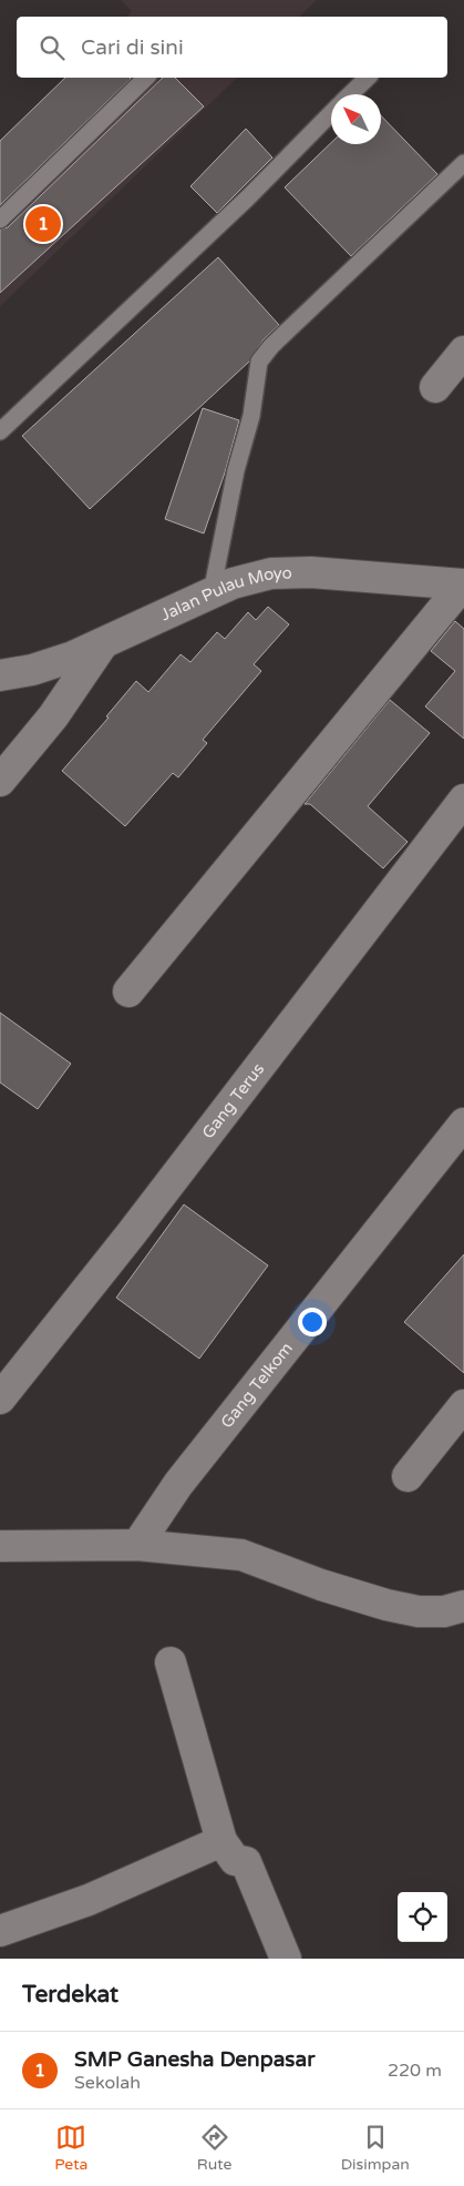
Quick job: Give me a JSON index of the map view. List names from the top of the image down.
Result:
{
  "streets": {
    "street": ["Jalan Pulau Moyo", "Gang Terus", "Gang Telkom"]
  },
  "north": "top left",
  "page": {
    "search": "Cari di sini",
    "pins": "1",
    "heading": "Terdekat",
    "list": [
      {
        "mark": "1",
        "name": "SMP Ganesha Denpasar",
        "note": "Sekolah",
        "value": "220 m"
      }
    ],
    "nav": ["Peta", "Rute", "Disimpan"]
  }
}
